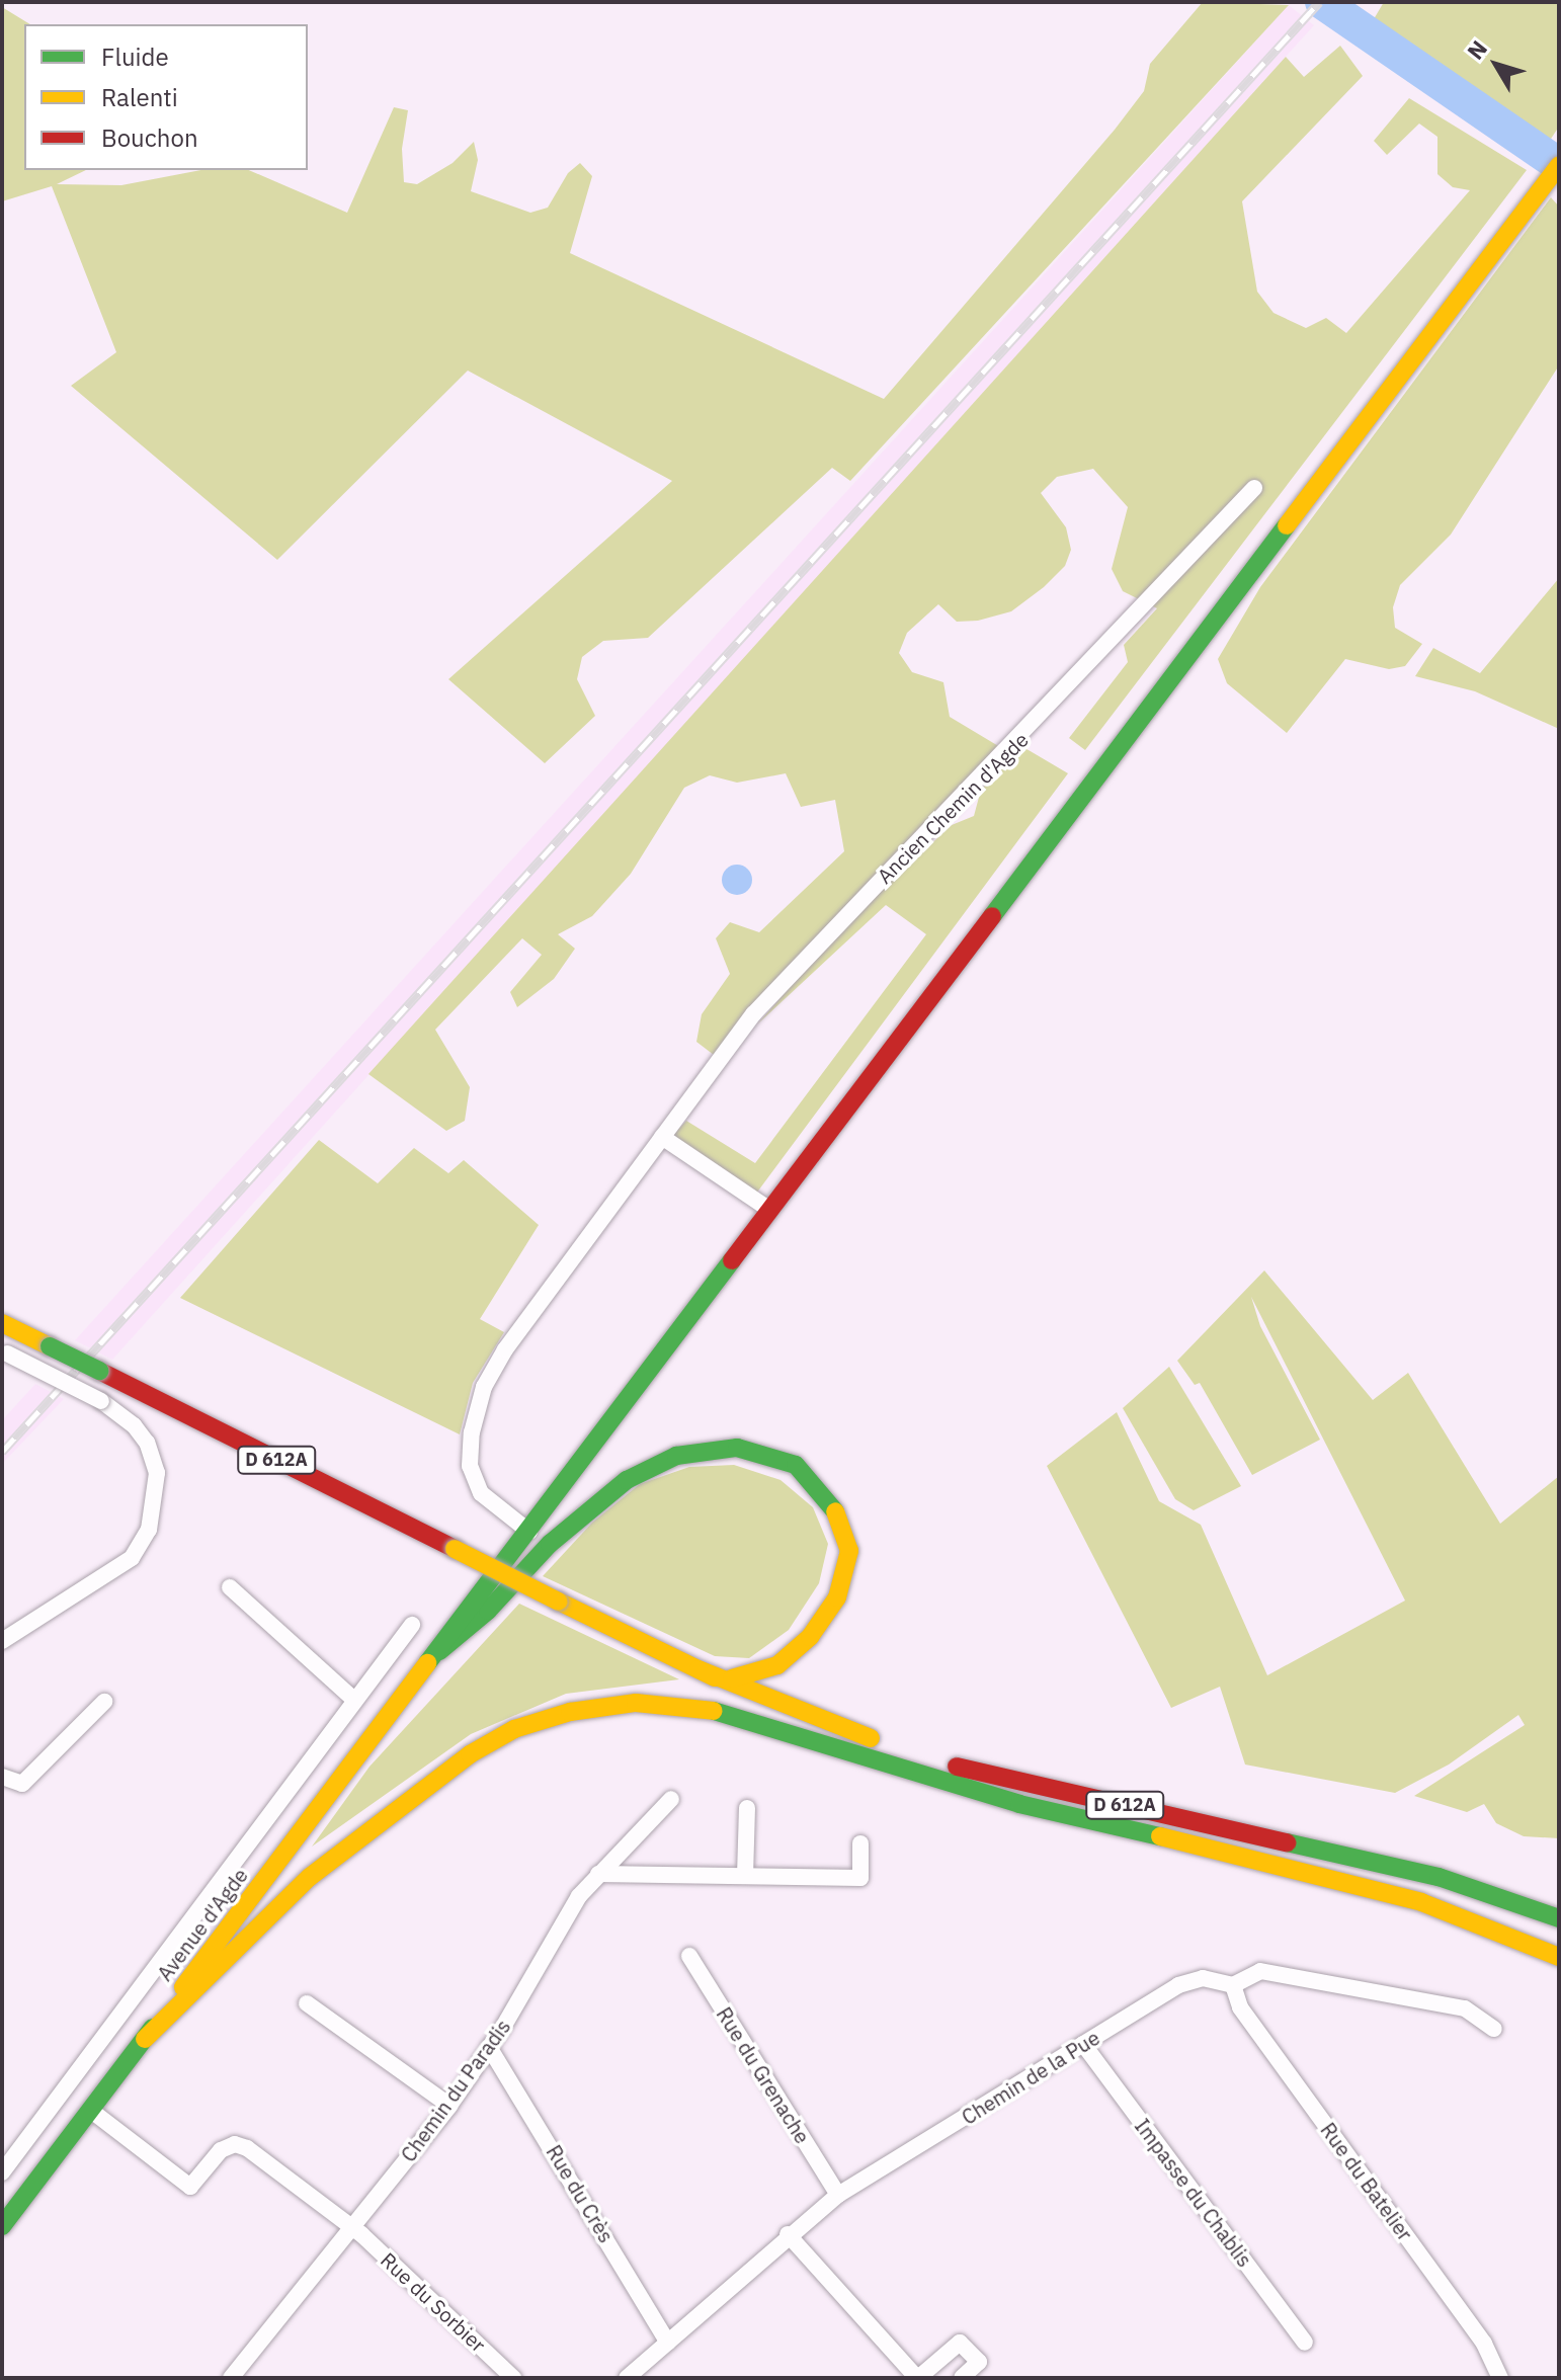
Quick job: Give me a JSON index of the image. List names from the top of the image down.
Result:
{
  "streets": {
    "main road": ["D 612A", "Avenue d'Agde"],
    "street": [
      "Ancien Chemin d'Agde",
      "Rue du Grenache",
      "Chemin de la Pue",
      "Chemin du Paradis",
      "Rue du Batelier",
      "Impasse du Chablis",
      "Rue du Crès",
      "Rue du Sorbier"
    ]
  },
  "crossings": [
    ["Avenue d'Agde", "Rue du Sorbier"],
    ["Rue du Grenache", "Chemin de la Pue"],
    ["Chemin de la Pue", "Rue du Batelier"],
    ["Chemin de la Pue", "Impasse du Chablis"],
    ["Chemin de la Pue", "Rue du Crès"],
    ["Chemin du Paradis", "Rue du Crès"],
    ["Chemin du Paradis", "Rue du Sorbier"]
  ],
  "legend": ["Fluide", "Ralenti", "Bouchon"],
  "north": "top left"
}
